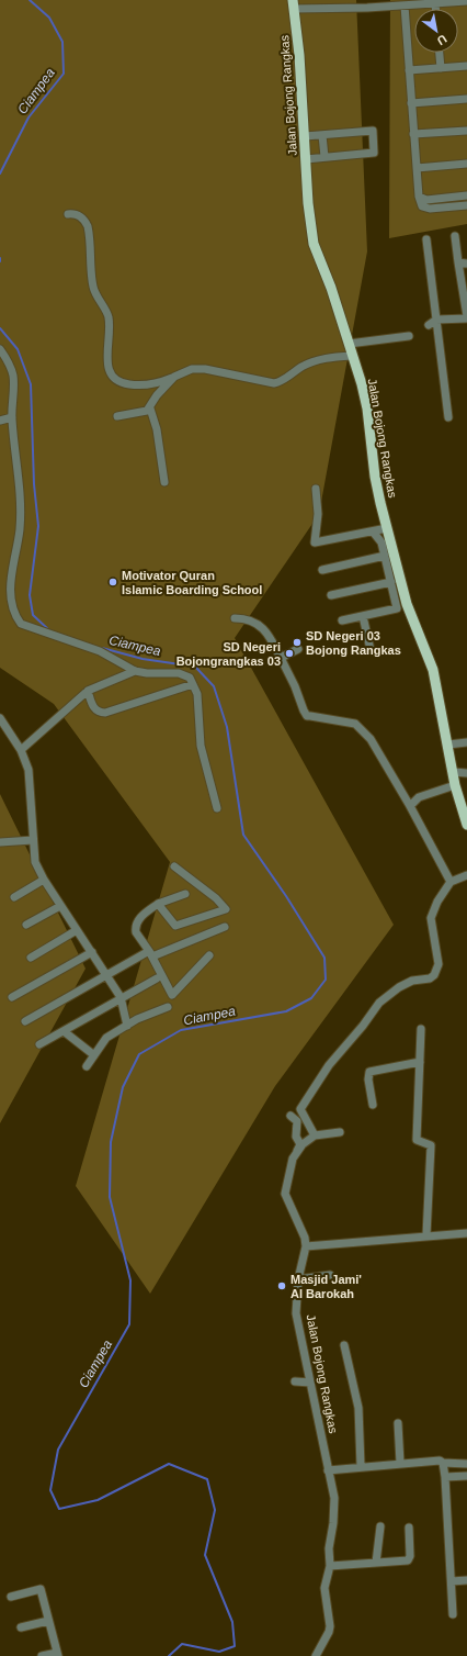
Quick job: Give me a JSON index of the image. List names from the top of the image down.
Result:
{
  "streets": {
    "main road": ["Jalan Bojong Rangkas"]
  },
  "water": ["Ciampea"],
  "places": [
    "Motivator Quran Islamic Boarding School",
    "SD Negeri 03 Bojong Rangkas",
    "SD Negeri Bojongrangkas 03",
    "Masjid Jami' Al Barokah"
  ],
  "north": "bottom right"
}
